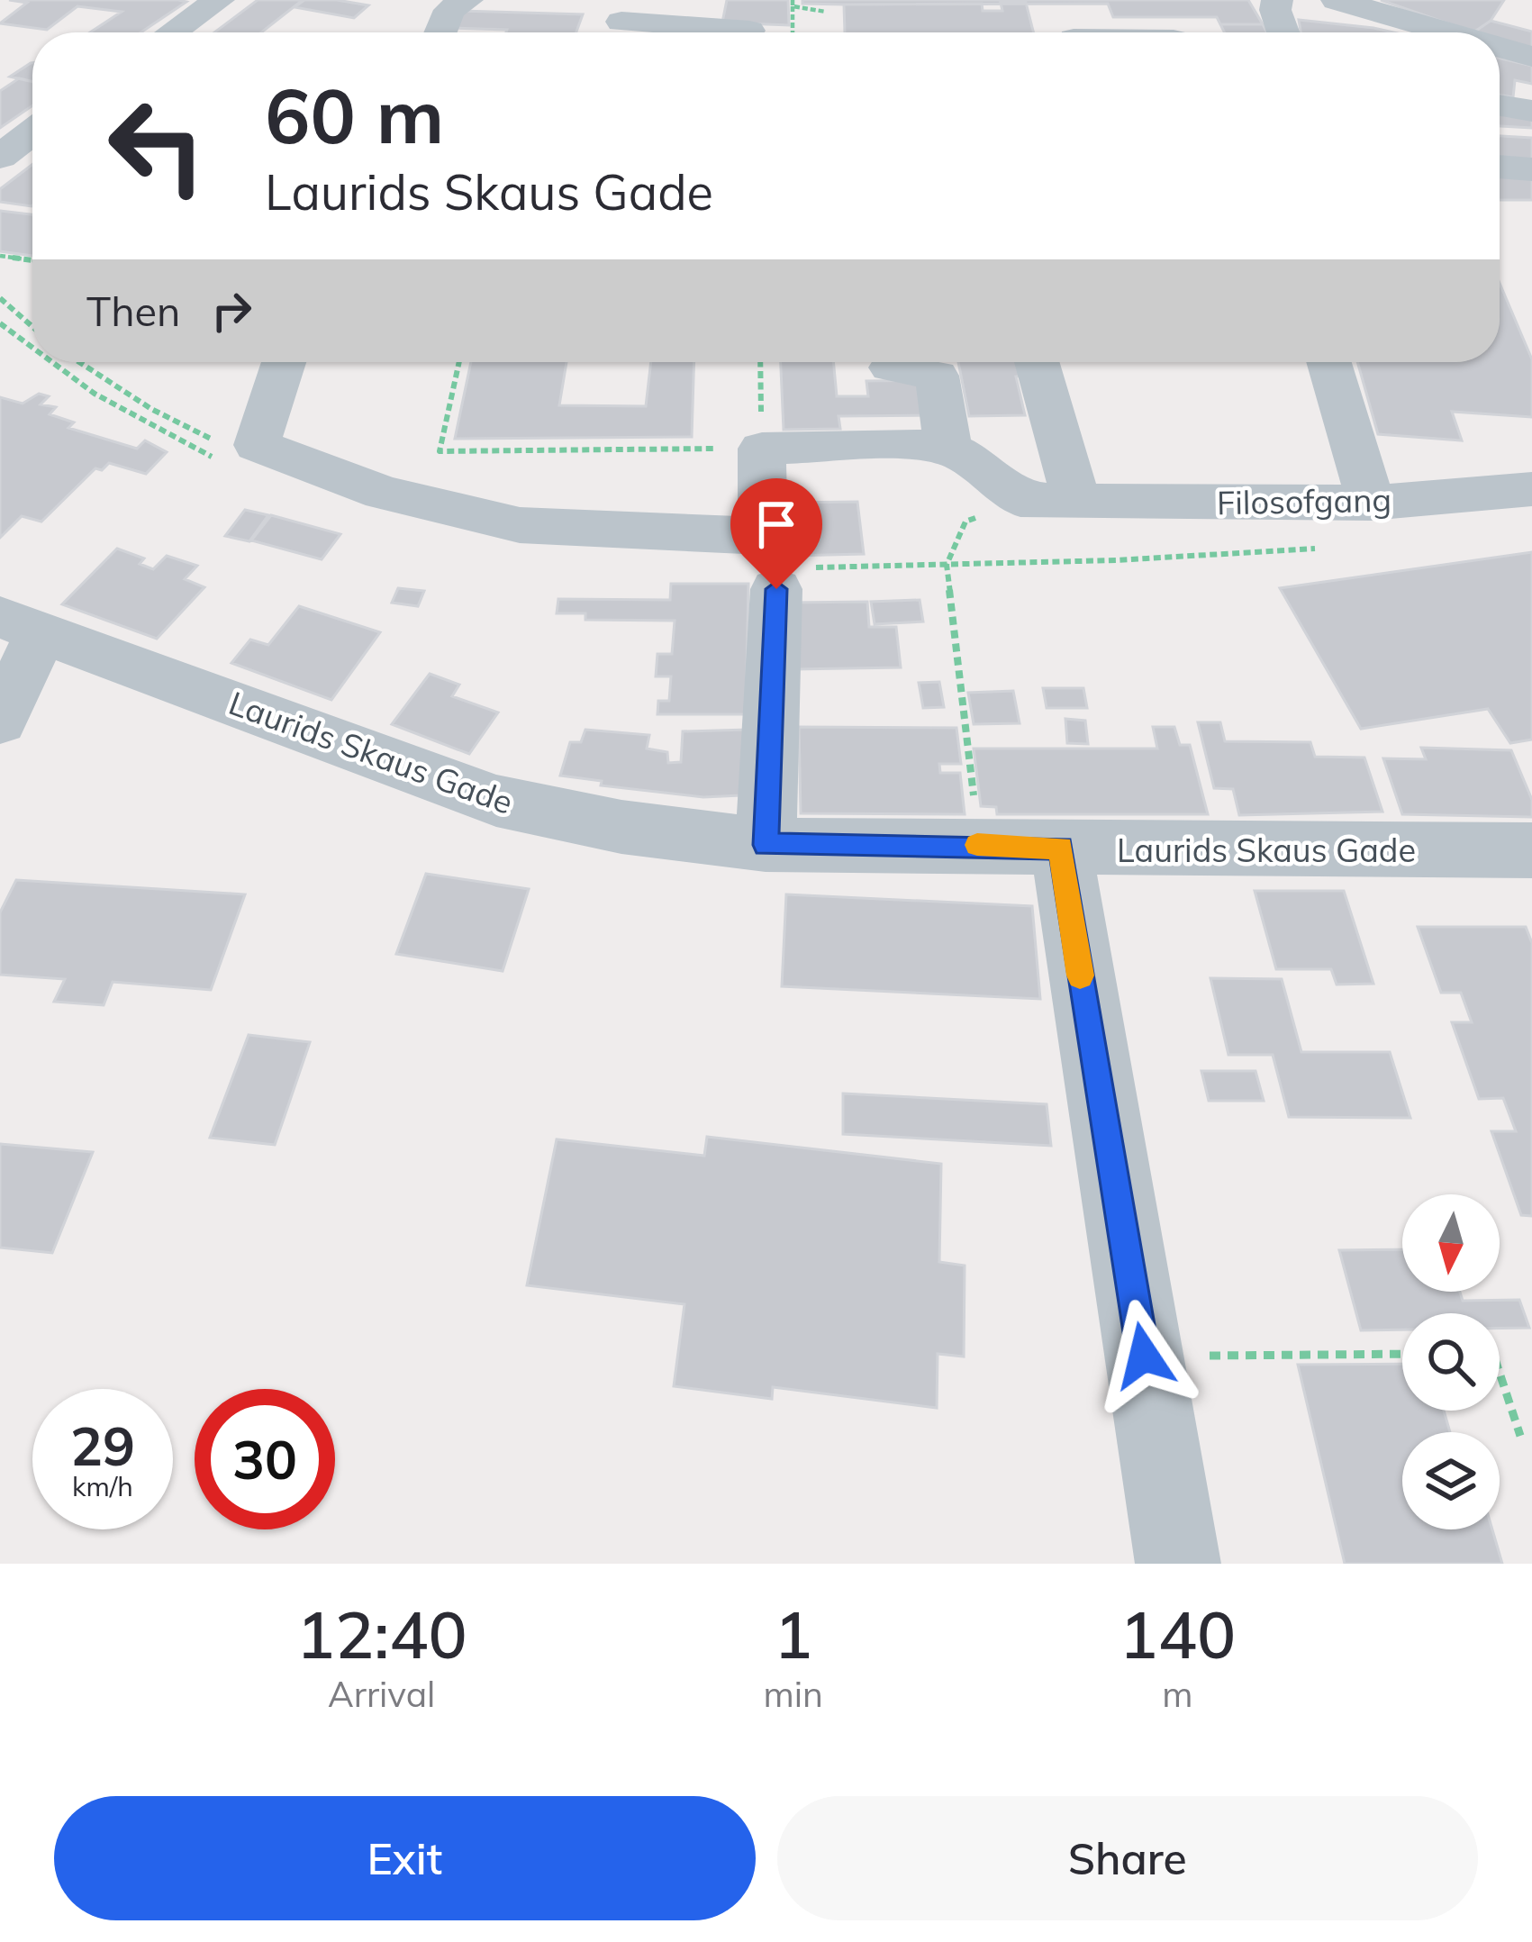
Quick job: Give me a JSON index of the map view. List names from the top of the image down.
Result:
{
  "streets": {
    "street": ["Filosofgang", "Laurids Skaus Gade"]
  },
  "north": "bottom",
  "page": {
    "turn": ["60 m", "Laurids Skaus Gade"],
    "then": "Then",
    "speed": "29 km/h",
    "limit": "30",
    "eta": [
      "12:40",
      "Arrival",
      "1",
      "min",
      "140",
      "m"
    ],
    "buttons": ["Exit", "Share"]
  }
}
